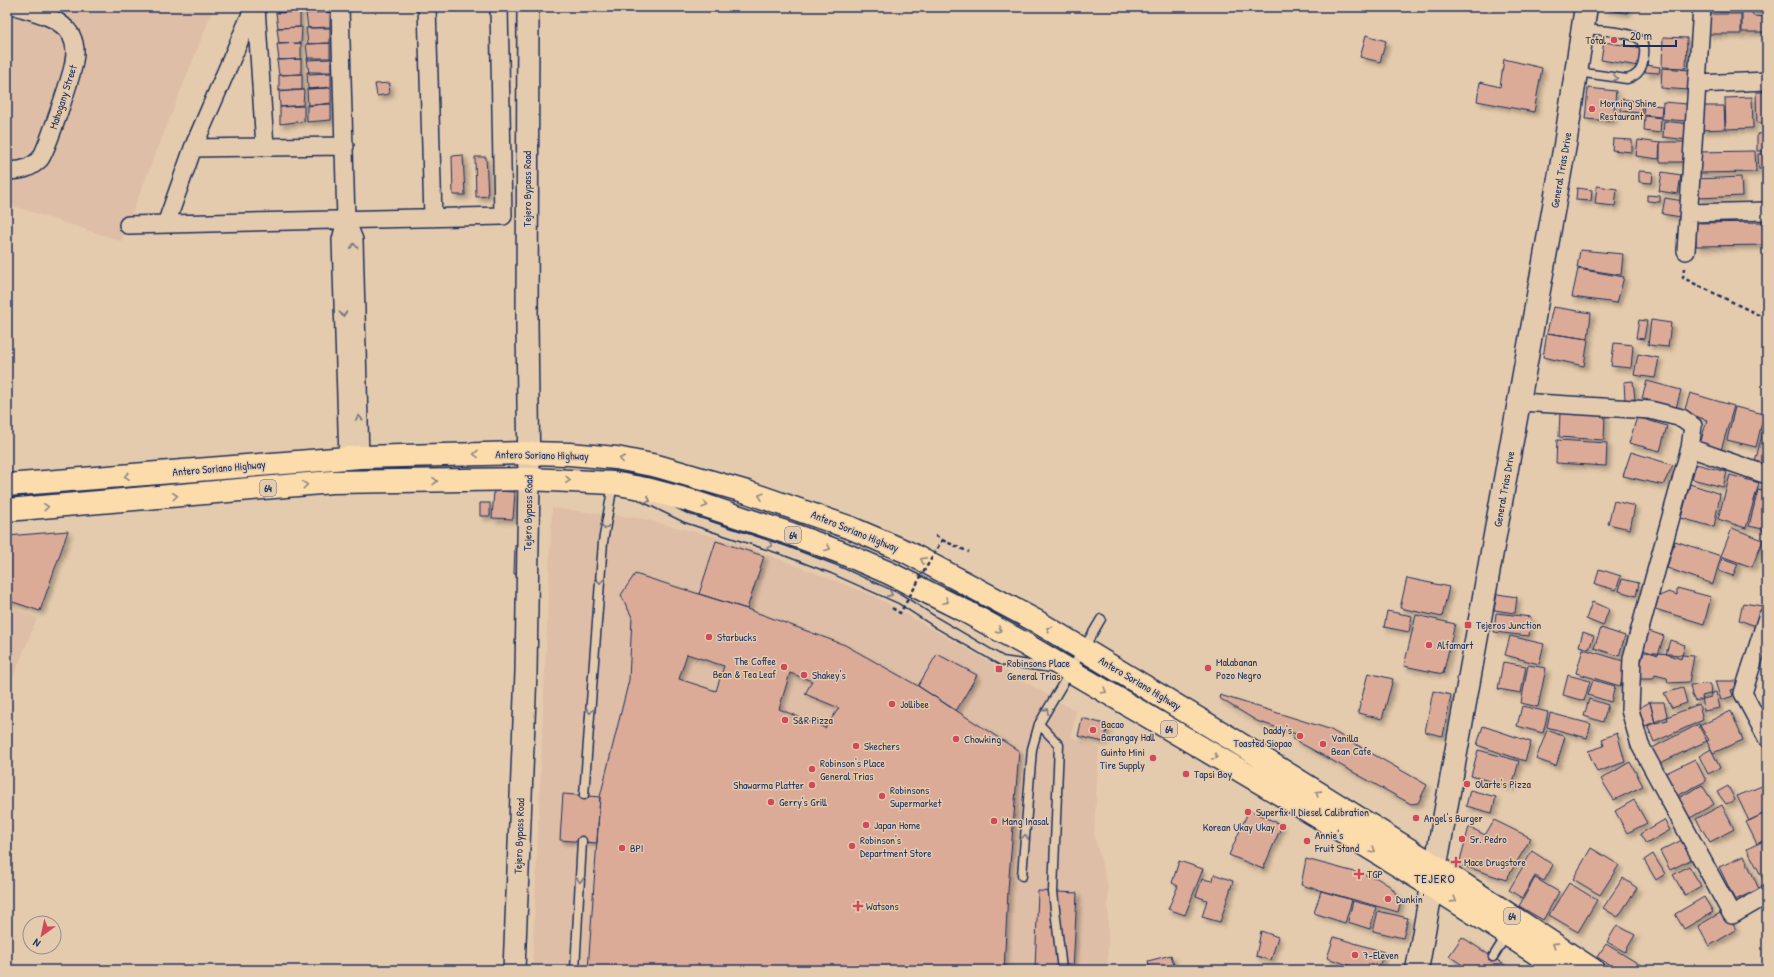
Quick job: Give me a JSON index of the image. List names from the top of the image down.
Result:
{
  "streets": {
    "main road": ["General Trias Drive", "Antero Soriano Highway", "64"],
    "street": ["Mahogany Street", "Tejero Bypass Road"]
  },
  "crossings": [
    ["General Trias Drive", "Antero Soriano Highway"],
    ["Tejero Bypass Road", "Antero Soriano Highway"]
  ],
  "districts": ["TEJERO"],
  "places": {
    "other": [
      "Total",
      "Morning Shine Restaurant",
      "Starbucks",
      "Alfamart",
      "The Coffee Bean & Tea Leaf",
      "Malabanan Pozo Negro",
      "Shakey's",
      "Jollibee",
      "S&R Pizza",
      "Bacao Barangay Hall",
      "Daddy's Toasted Siopao",
      "Chowking",
      "Vanilla Bean Cafe",
      "Skechers",
      "Guinto Mini Tire Supply",
      "Robinson's Place General Trias",
      "Tapsi Boy",
      "Olarte's Pizza",
      "Shawarma Platter",
      "Robinsons Supermarket",
      "Gerry's Grill",
      "Superfix II Diesel Calibration",
      "Angel's Burger",
      "Mang Inasal",
      "Japan Home",
      "Korean Ukay Ukay",
      "Sr. Pedro",
      "Annie's Fruit Stand",
      "Robinson's Department Store",
      "BPI",
      "Dunkin'",
      "7-Eleven"
    ],
    "transit": ["Tejeros Junction", "Robinsons Place General Trias"],
    "health": ["Mace Drugstore", "TGP", "Watsons"]
  },
  "scale_bar": "20 m",
  "north": "bottom left"
}
